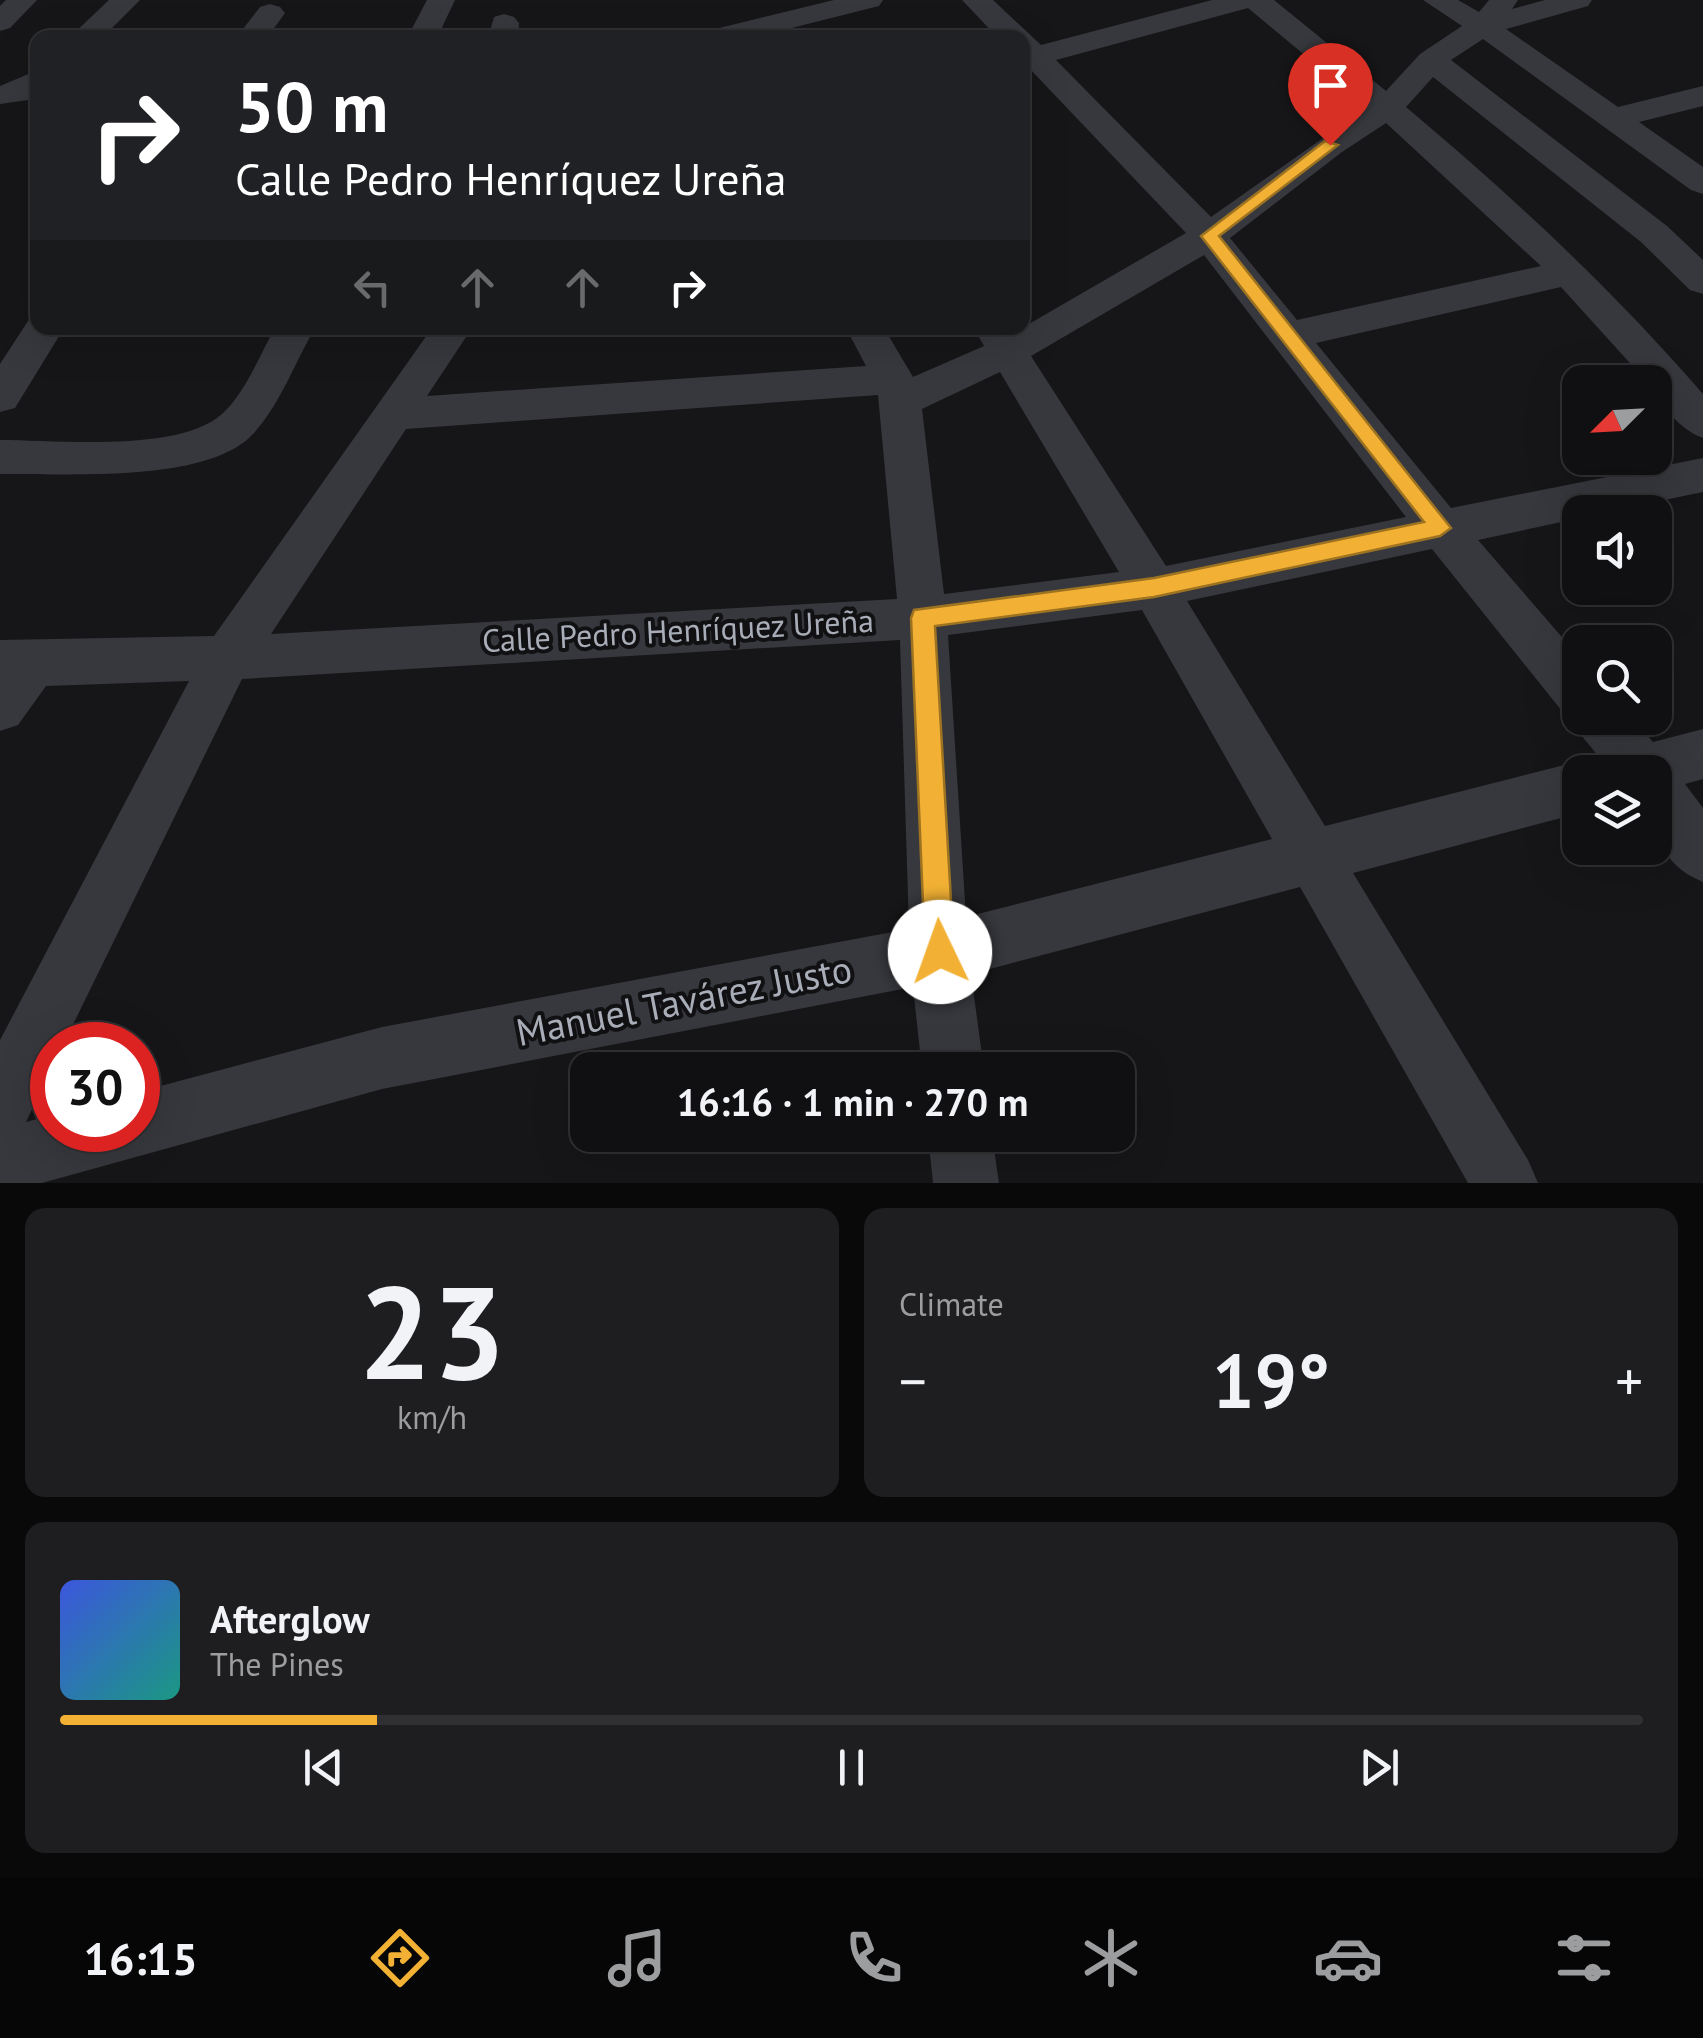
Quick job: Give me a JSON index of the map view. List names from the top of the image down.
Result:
{
  "streets": {
    "street": ["Calle Pedro Henríquez Ureña", "Manuel Tavárez Justo"]
  },
  "north": "bottom left",
  "page": {
    "turn": ["50 m", "Calle Pedro Henríquez Ureña"],
    "limit": "30",
    "trip": "16:16 · 1 min · 270 m",
    "tile": [
      ["23", "km/h"],
      "Climate"
    ],
    "heat": ["−", "19°", "+"],
    "song": ["Afterglow", "The Pines"],
    "tabs": "16:15"
  }
}
